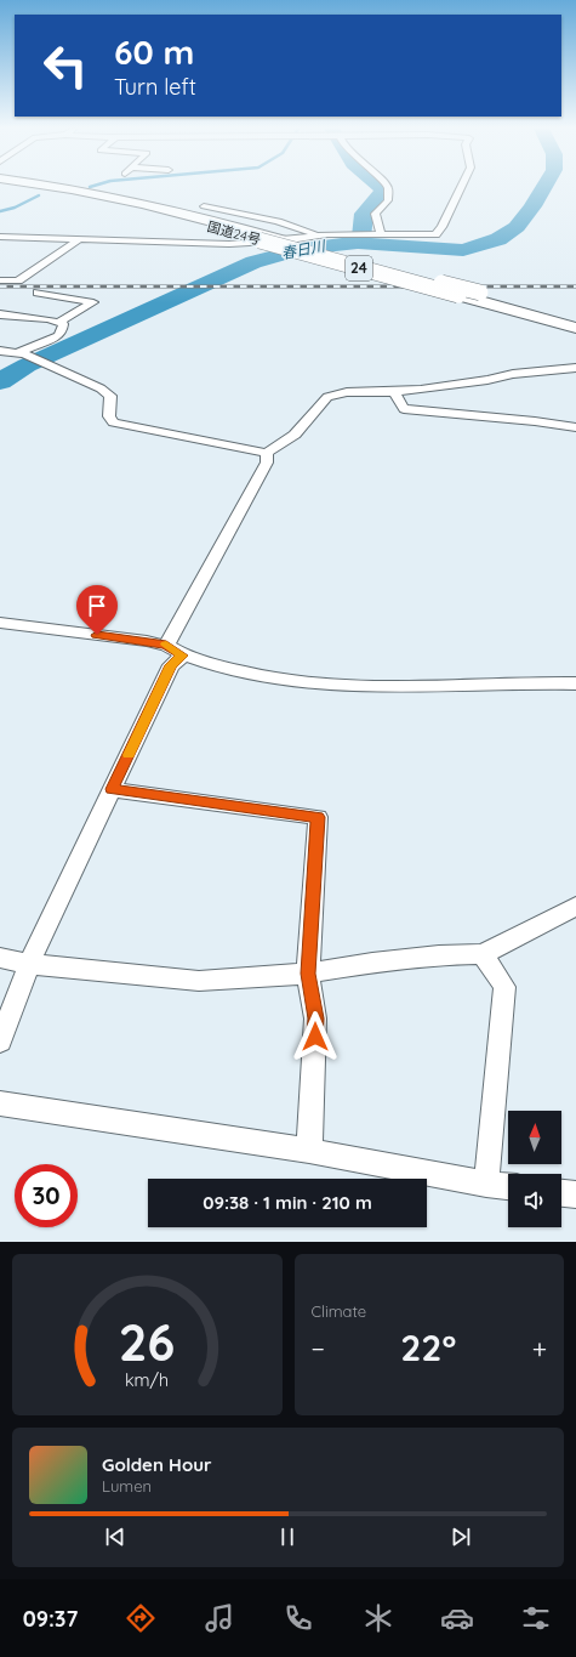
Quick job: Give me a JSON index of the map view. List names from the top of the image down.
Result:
{
  "streets": {
    "highway": ["国道24号", "24"]
  },
  "water": ["春日川"],
  "north": "top",
  "page": {
    "turn": ["60 m", "Turn left"],
    "limit": "30",
    "trip": "09:38 · 1 min · 210 m",
    "tile": "Climate",
    "heat": ["−", "22°", "+"],
    "song": ["Golden Hour", "Lumen"],
    "tabs": "09:37",
    "gauge": ["26", "km/h"]
  }
}
